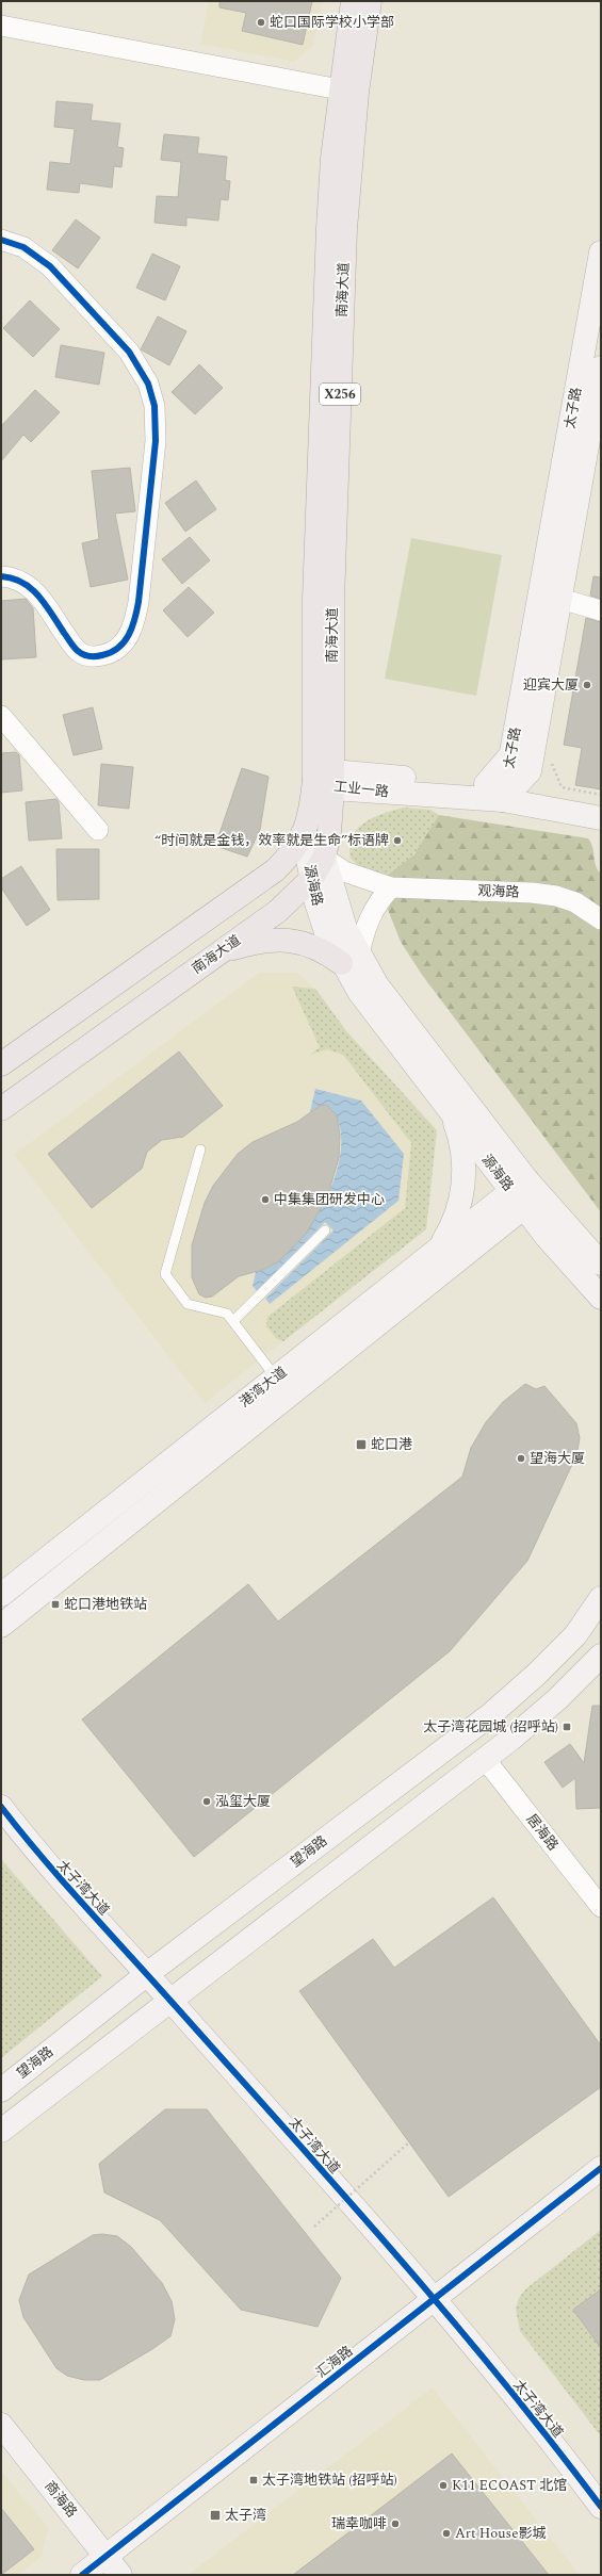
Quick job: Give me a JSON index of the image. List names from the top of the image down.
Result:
{
  "streets": {
    "main road": [
      "南海大道",
      "X256",
      "太子路",
      "工业一路",
      "源海路",
      "港湾大道",
      "望海路",
      "太子湾大道",
      "汇海路",
      "商海路"
    ],
    "street": ["观海路", "居海路"]
  },
  "crossings": [
    ["南海大道", "工业一路"],
    ["南海大道", "源海路"],
    ["南海大道", "观海路"],
    ["太子路", "工业一路"],
    ["源海路", "观海路"],
    ["源海路", "港湾大道"],
    ["望海路", "太子湾大道"],
    ["太子湾大道", "汇海路"],
    ["汇海路", "商海路"]
  ],
  "places": {
    "other": [
      "蛇口国际学校小学部",
      "迎宾大厦",
      "“时间就是金钱，效率就是生命”标语牌",
      "中集集团研发中心",
      "望海大厦",
      "泓玺大厦",
      "K11 ECOAST 北馆",
      "瑞幸咖啡",
      "Art House影城"
    ],
    "transit": [
      "蛇口港",
      "蛇口港地铁站",
      "太子湾花园城 (招呼站)",
      "太子湾地铁站 (招呼站)",
      "太子湾"
    ]
  }
}
